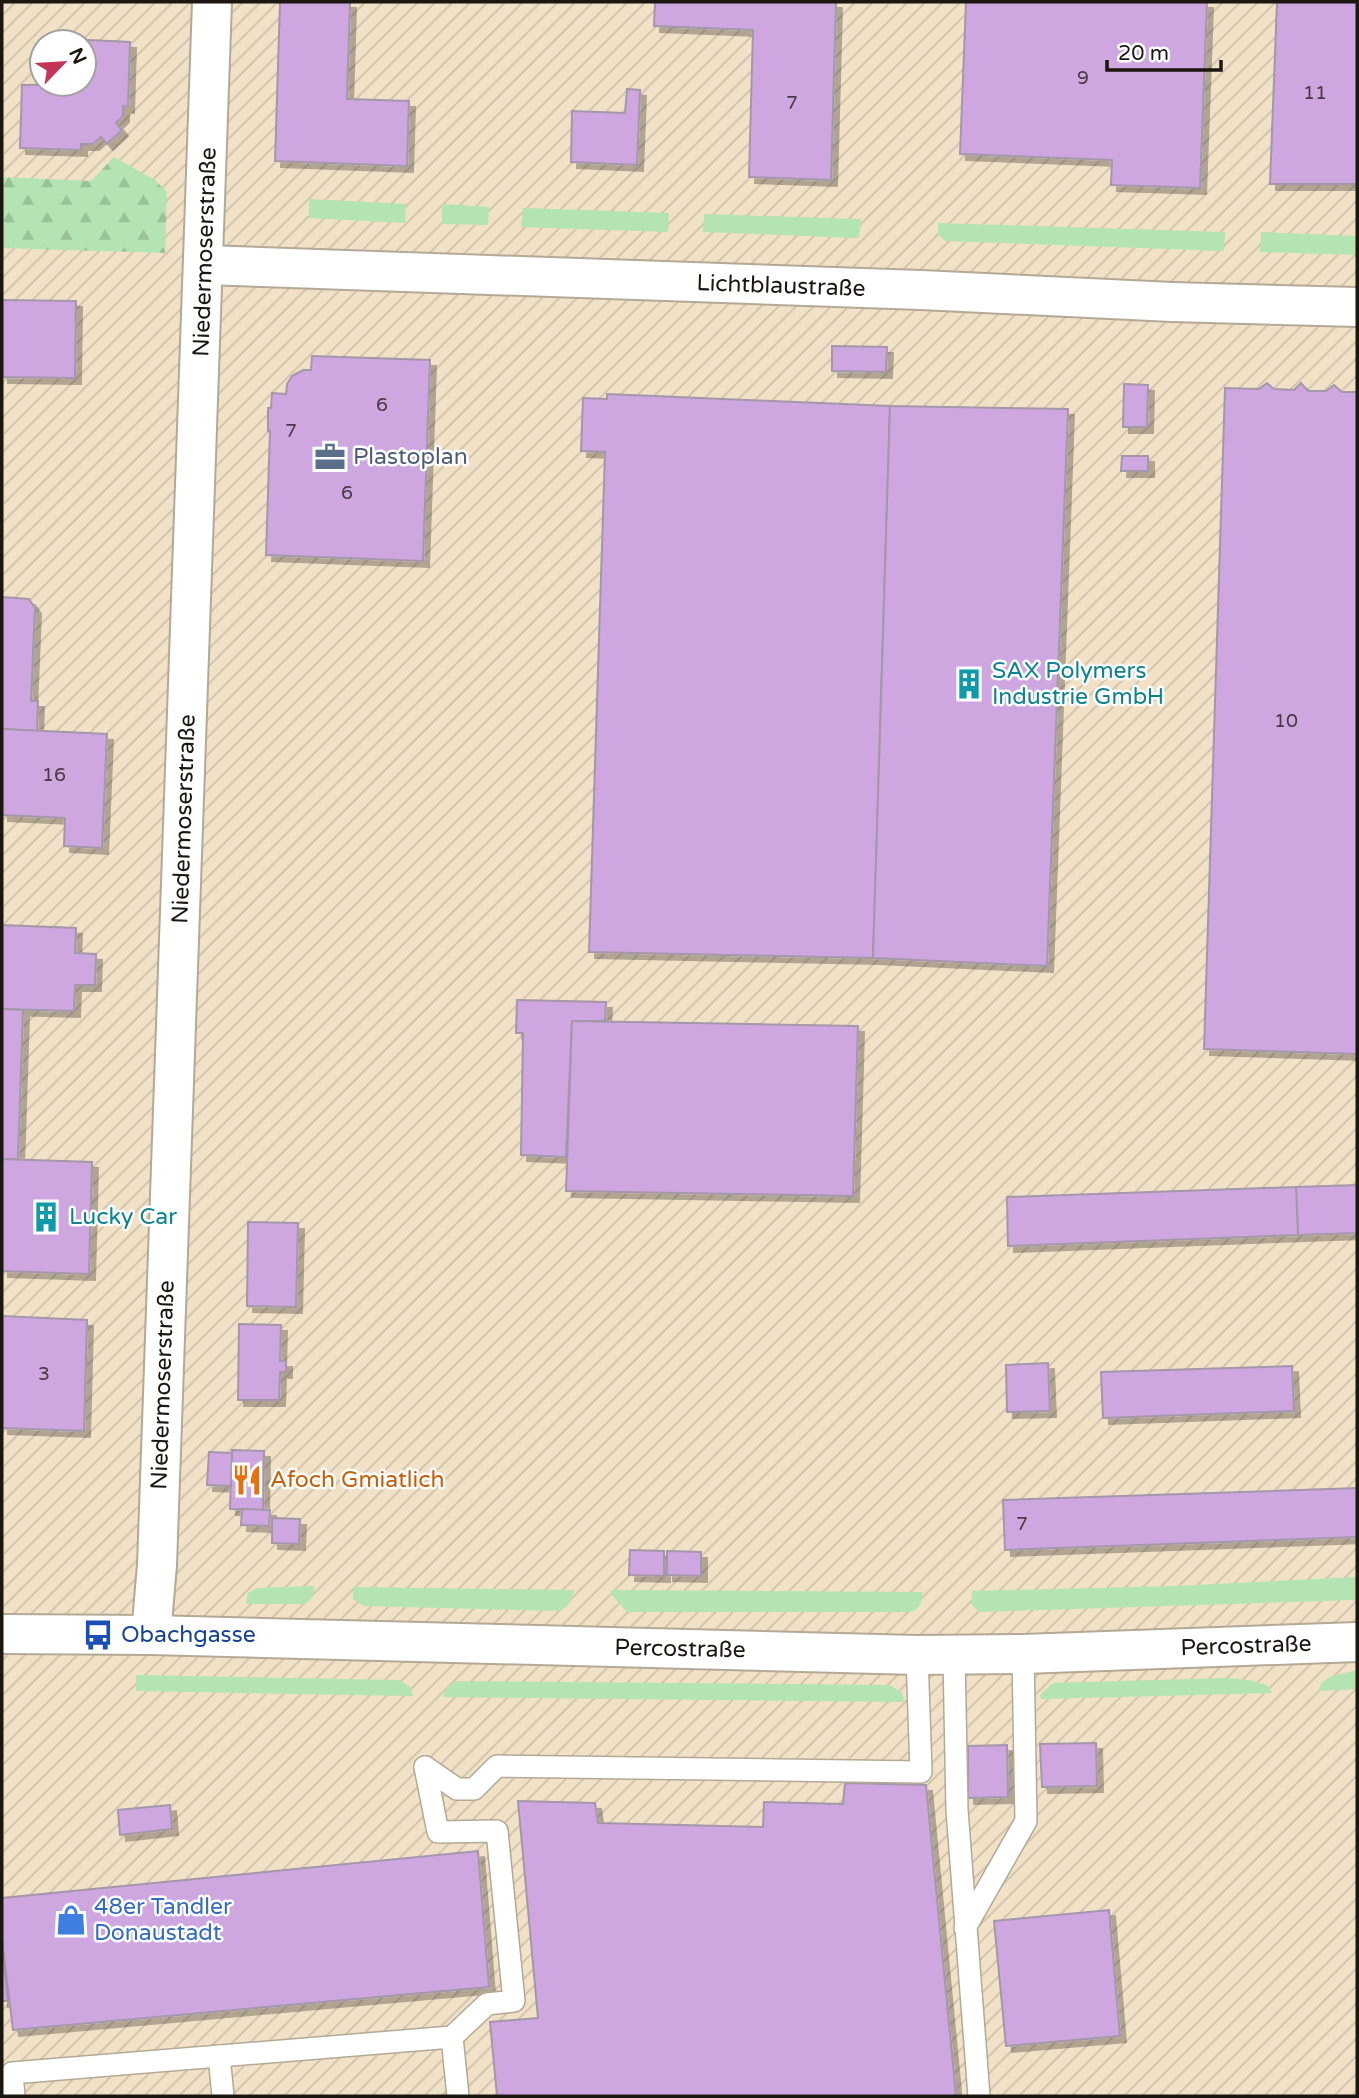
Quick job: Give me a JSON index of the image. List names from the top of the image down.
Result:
{
  "streets": {
    "street": ["Niedermoserstraße", "Lichtblaustraße", "Percostraße"]
  },
  "crossings": [
    ["Niedermoserstraße", "Lichtblaustraße"],
    ["Niedermoserstraße", "Percostraße"]
  ],
  "places": {
    "office": ["Plastoplan"],
    "building": ["SAX Polymers Industrie GmbH", "Lucky Car"],
    "restaurant": ["Afoch Gmiatlich"],
    "bus stop": ["Obachgasse"],
    "shop": ["48er Tandler Donaustadt"]
  },
  "house_numbers": [
    "9",
    "11",
    "7",
    "6",
    "7",
    "6",
    "10",
    "16",
    "3",
    "7"
  ],
  "scale_bar": "20 m",
  "north": "top right"
}
